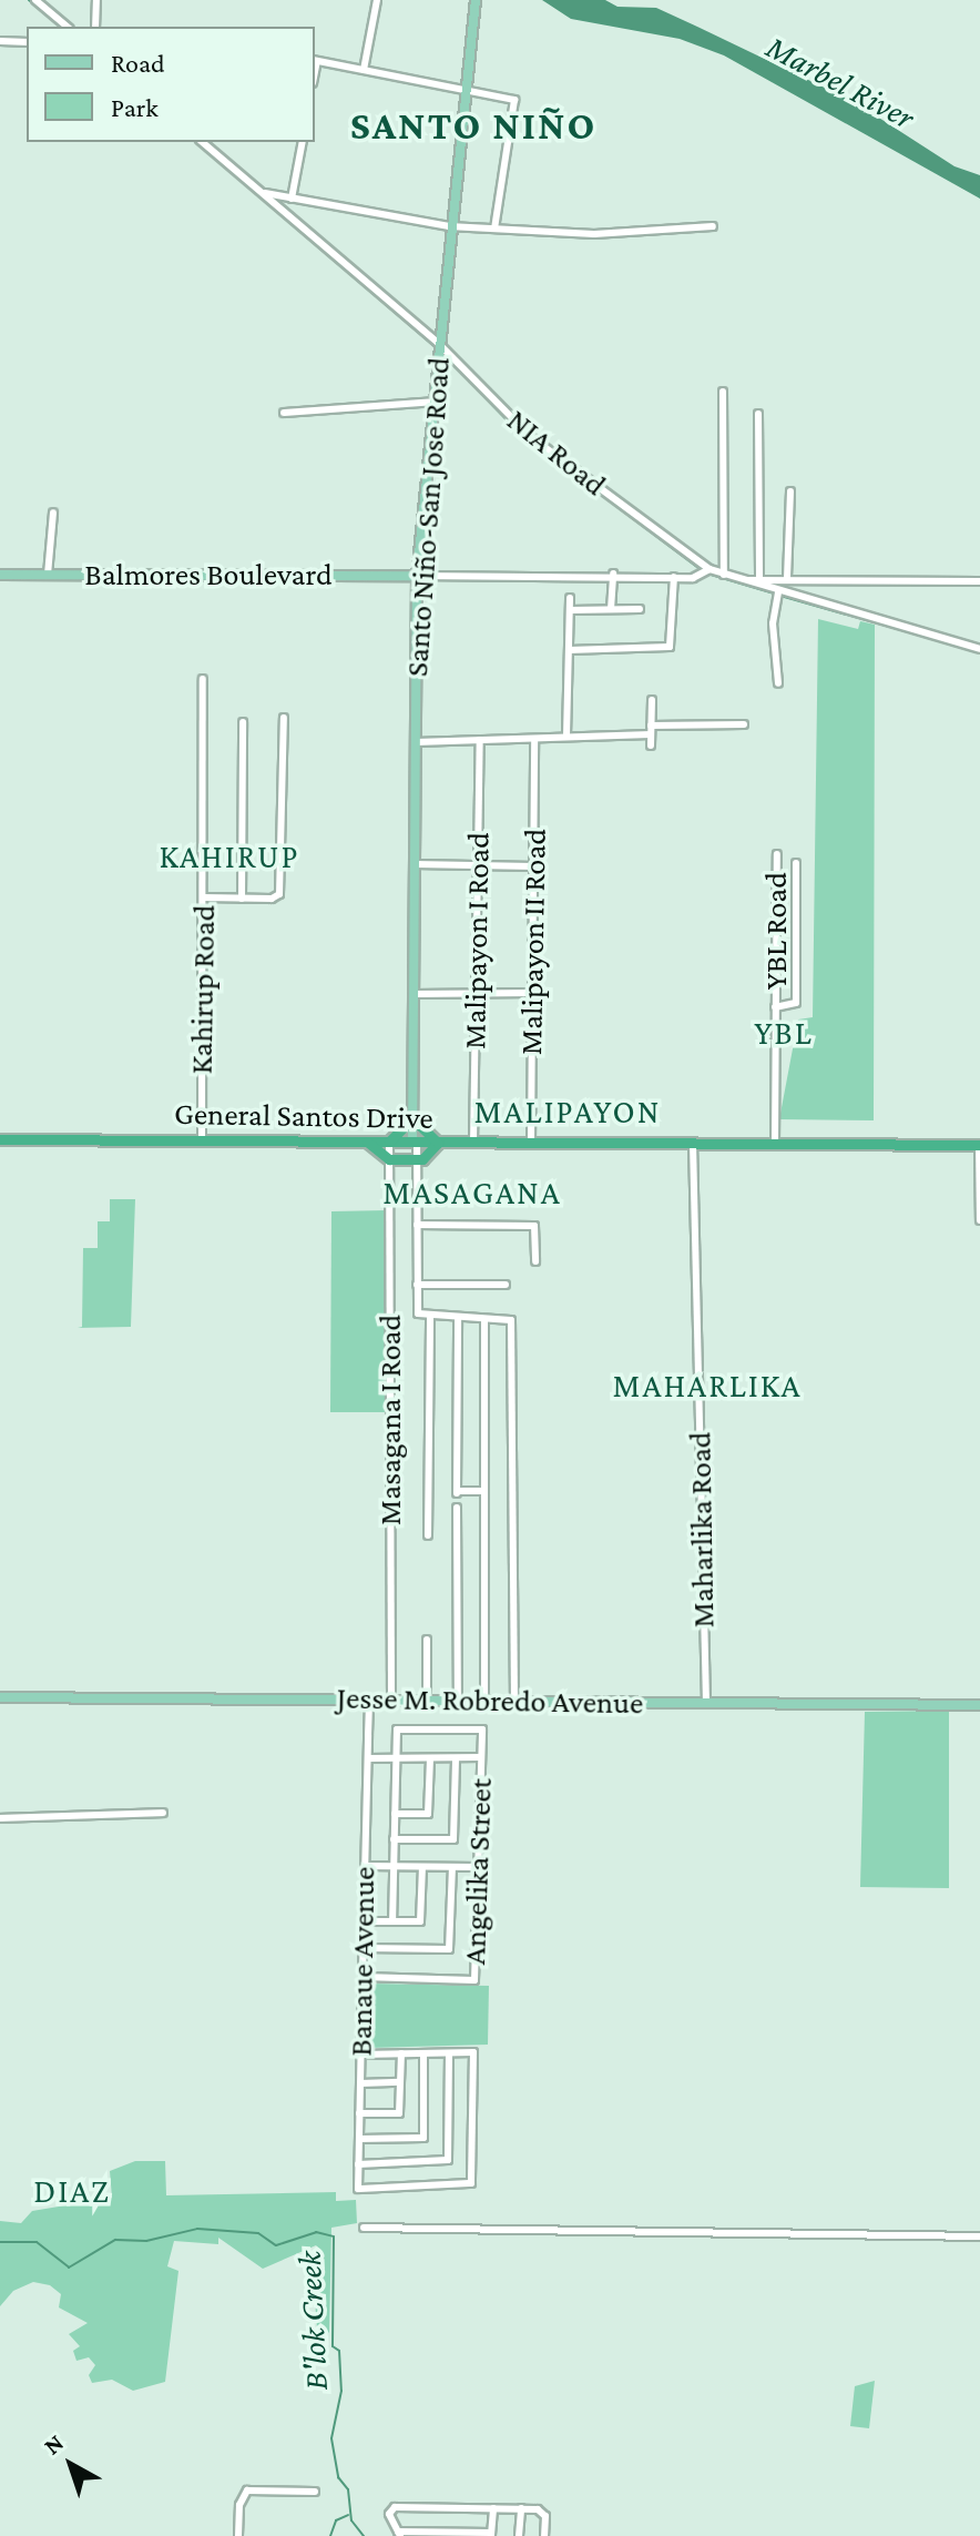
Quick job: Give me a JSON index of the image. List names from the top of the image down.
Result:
{
  "streets": {
    "highway": ["General Santos Drive"],
    "main road": ["Santo Niño-San Jose Road", "Balmores Boulevard", "Jesse M. Robredo Avenue"],
    "street": [
      "NIA Road",
      "YBL Road",
      "Malipayon I Road",
      "Malipayon II Road",
      "Kahirup Road",
      "Masagana I Road",
      "Maharlika Road",
      "Angelika Street",
      "Banaue Avenue"
    ]
  },
  "crossings": [
    ["NIA Road", "Santo Niño-San Jose Road"],
    ["Santo Niño-San Jose Road", "Balmores Boulevard"],
    ["Santo Niño-San Jose Road", "General Santos Drive"],
    ["YBL Road", "General Santos Drive"],
    ["Malipayon I Road", "General Santos Drive"],
    ["Malipayon II Road", "General Santos Drive"],
    ["Kahirup Road", "General Santos Drive"],
    ["General Santos Drive", "Masagana I Road"],
    ["General Santos Drive", "Maharlika Road"],
    ["Masagana I Road", "Jesse M. Robredo Avenue"],
    ["Maharlika Road", "Jesse M. Robredo Avenue"],
    ["Jesse M. Robredo Avenue", "Banaue Avenue"],
    ["Angelika Street", "Banaue Avenue"]
  ],
  "districts": [
    "SANTO NIÑO",
    "KAHIRUP",
    "YBL",
    "MALIPAYON",
    "MASAGANA",
    "MAHARLIKA",
    "DIAZ"
  ],
  "water": ["Marbel River", "B'lok Creek"],
  "legend": ["Road", "Park"],
  "north": "top left"
}
